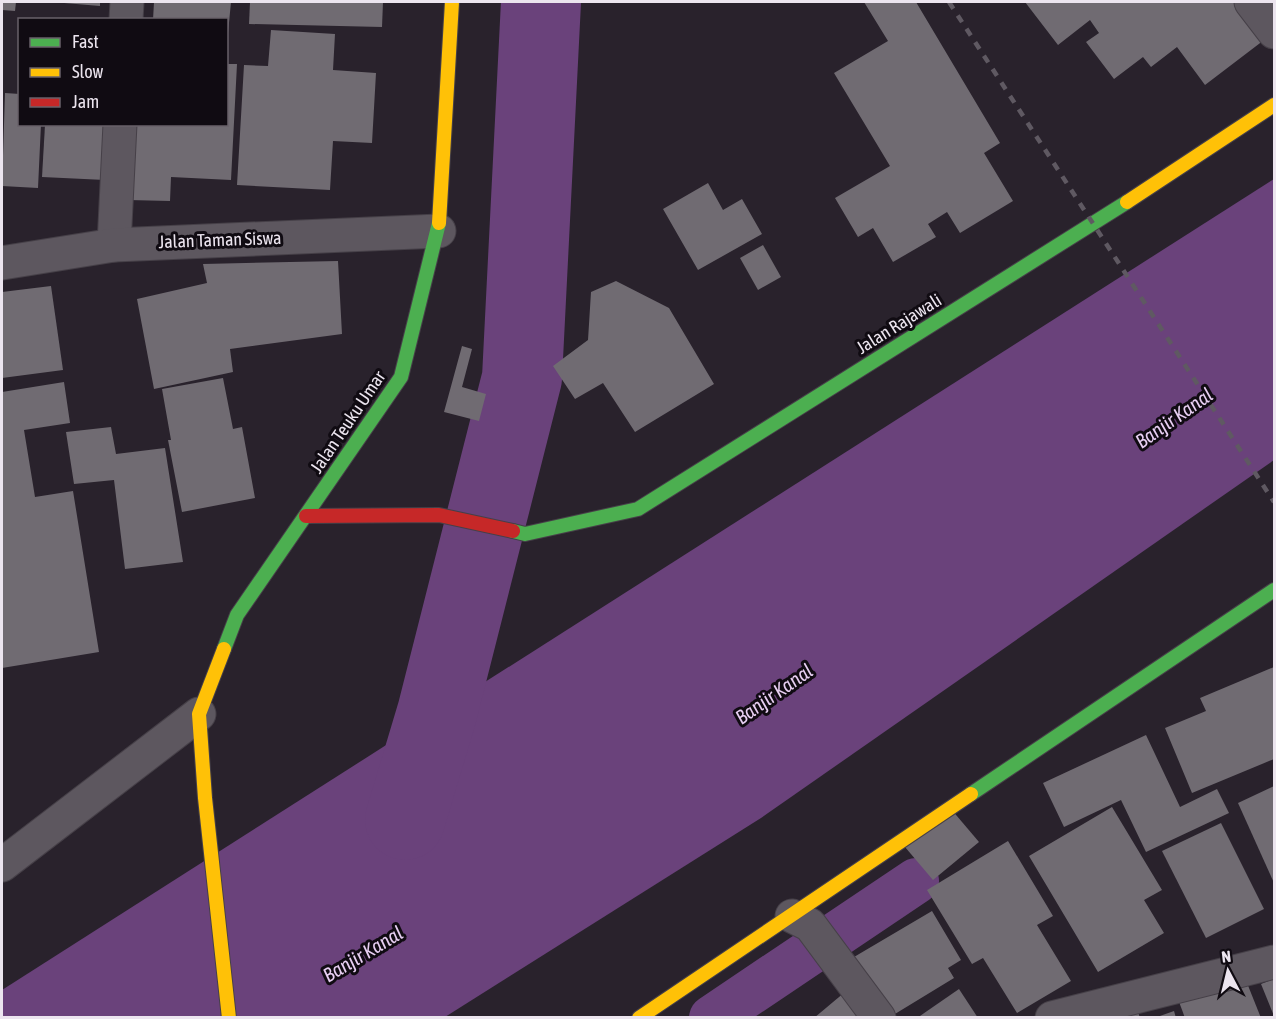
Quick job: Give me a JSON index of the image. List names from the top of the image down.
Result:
{
  "streets": {
    "street": ["Jalan Taman Siswa", "Jalan Rajawali", "Jalan Teuku Umar"]
  },
  "crossings": [
    ["Jalan Taman Siswa", "Jalan Teuku Umar"],
    ["Jalan Rajawali", "Jalan Teuku Umar"]
  ],
  "water": ["Banjir Kanal"],
  "legend": ["Fast", "Slow", "Jam"],
  "north": "top"
}
